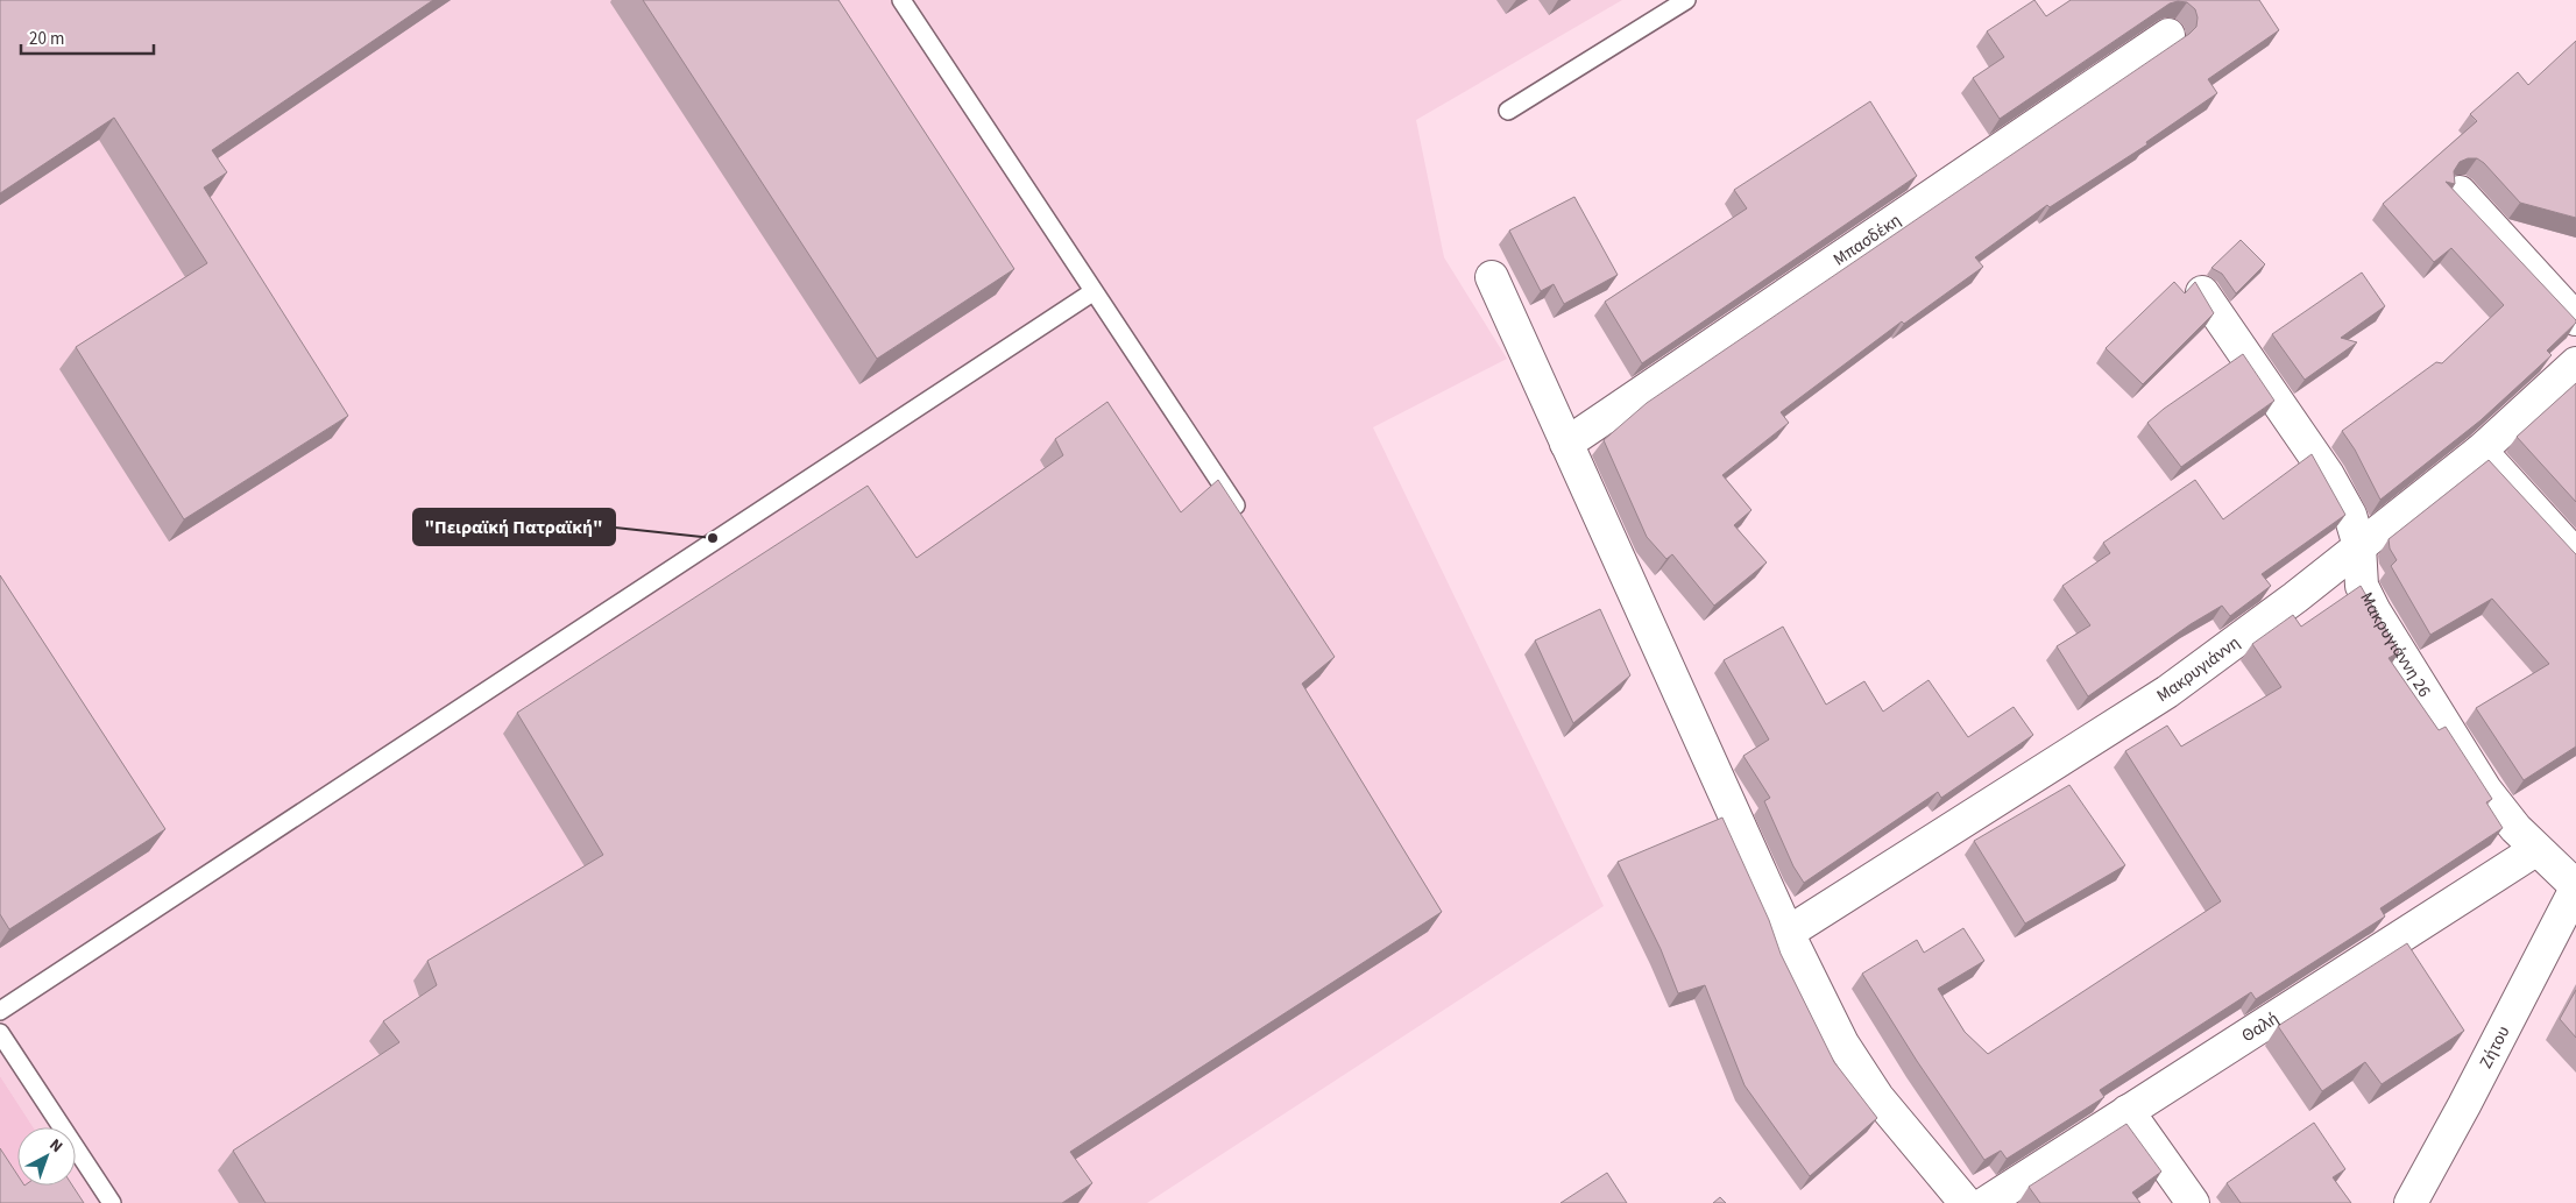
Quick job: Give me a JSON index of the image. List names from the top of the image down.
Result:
{
  "streets": {
    "street": [
      "Μπασδέκη",
      "Μακρυγιάννη 26",
      "Μακρυγιάννη",
      "Θαλή",
      "Ζήτου"
    ]
  },
  "crossings": [
    ["Μακρυγιάννη 26", "Μακρυγιάννη"],
    ["Μακρυγιάννη 26", "Θαλή"],
    ["Μακρυγιάννη 26", "Ζήτου"]
  ],
  "places": ["\"Πειραϊκή Πατραϊκή\""],
  "scale_bar": "20 m",
  "north": "top right"
}
